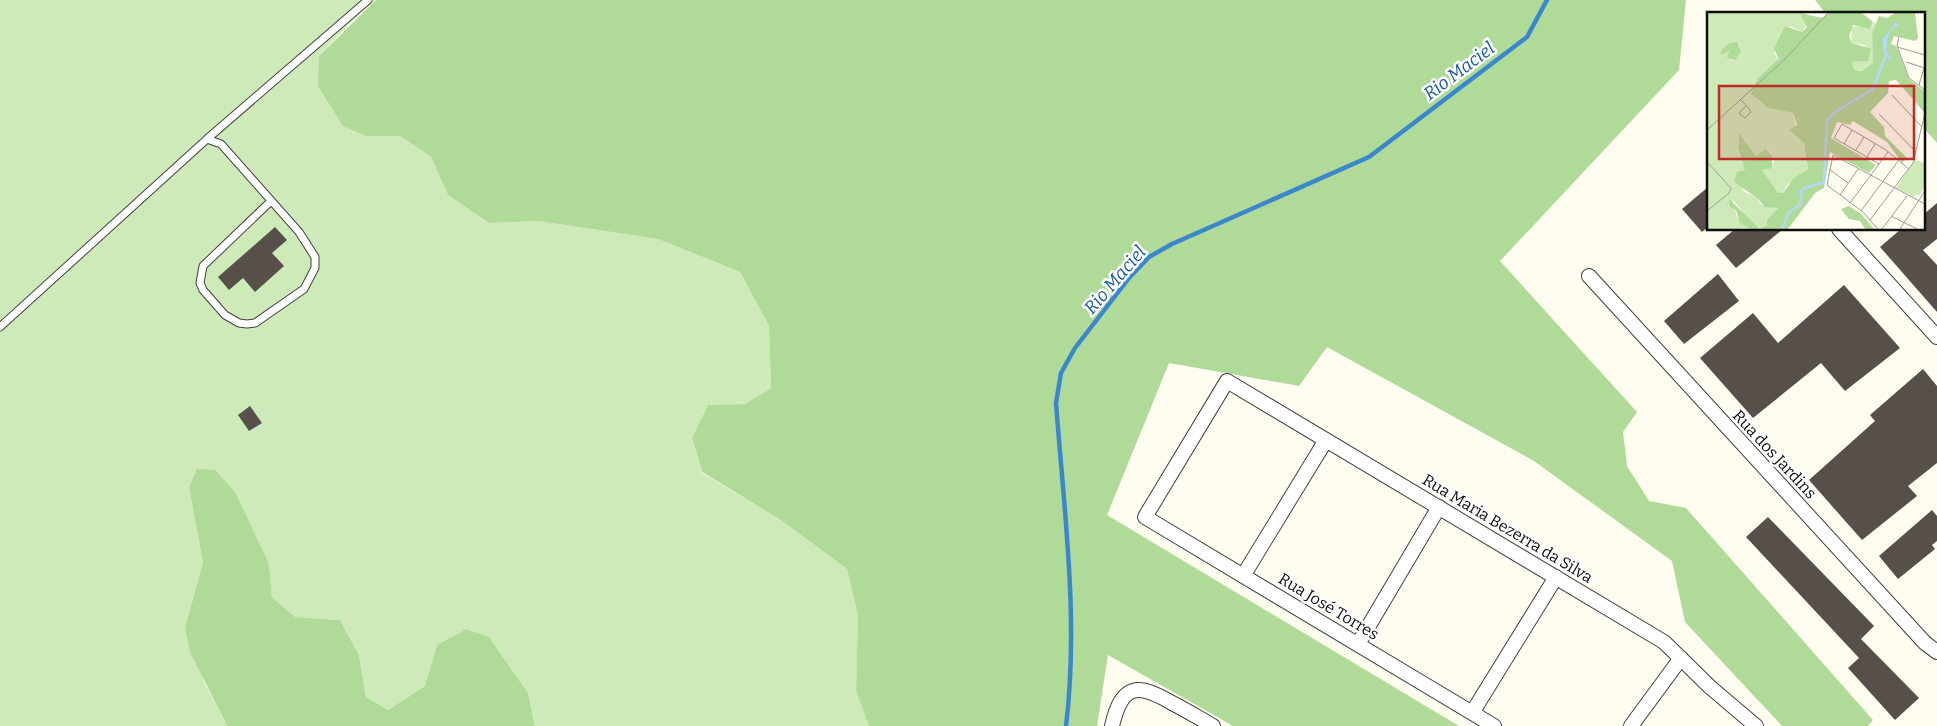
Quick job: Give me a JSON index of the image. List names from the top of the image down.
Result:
{
  "streets": {
    "street": ["Rua dos Jardins", "Rua Maria Bezerra da Silva", "Rua José Torres"]
  },
  "crossings": [
    ["Rua Maria Bezerra da Silva", "Rua José Torres"]
  ],
  "water": ["Rio Maciel"]
}
